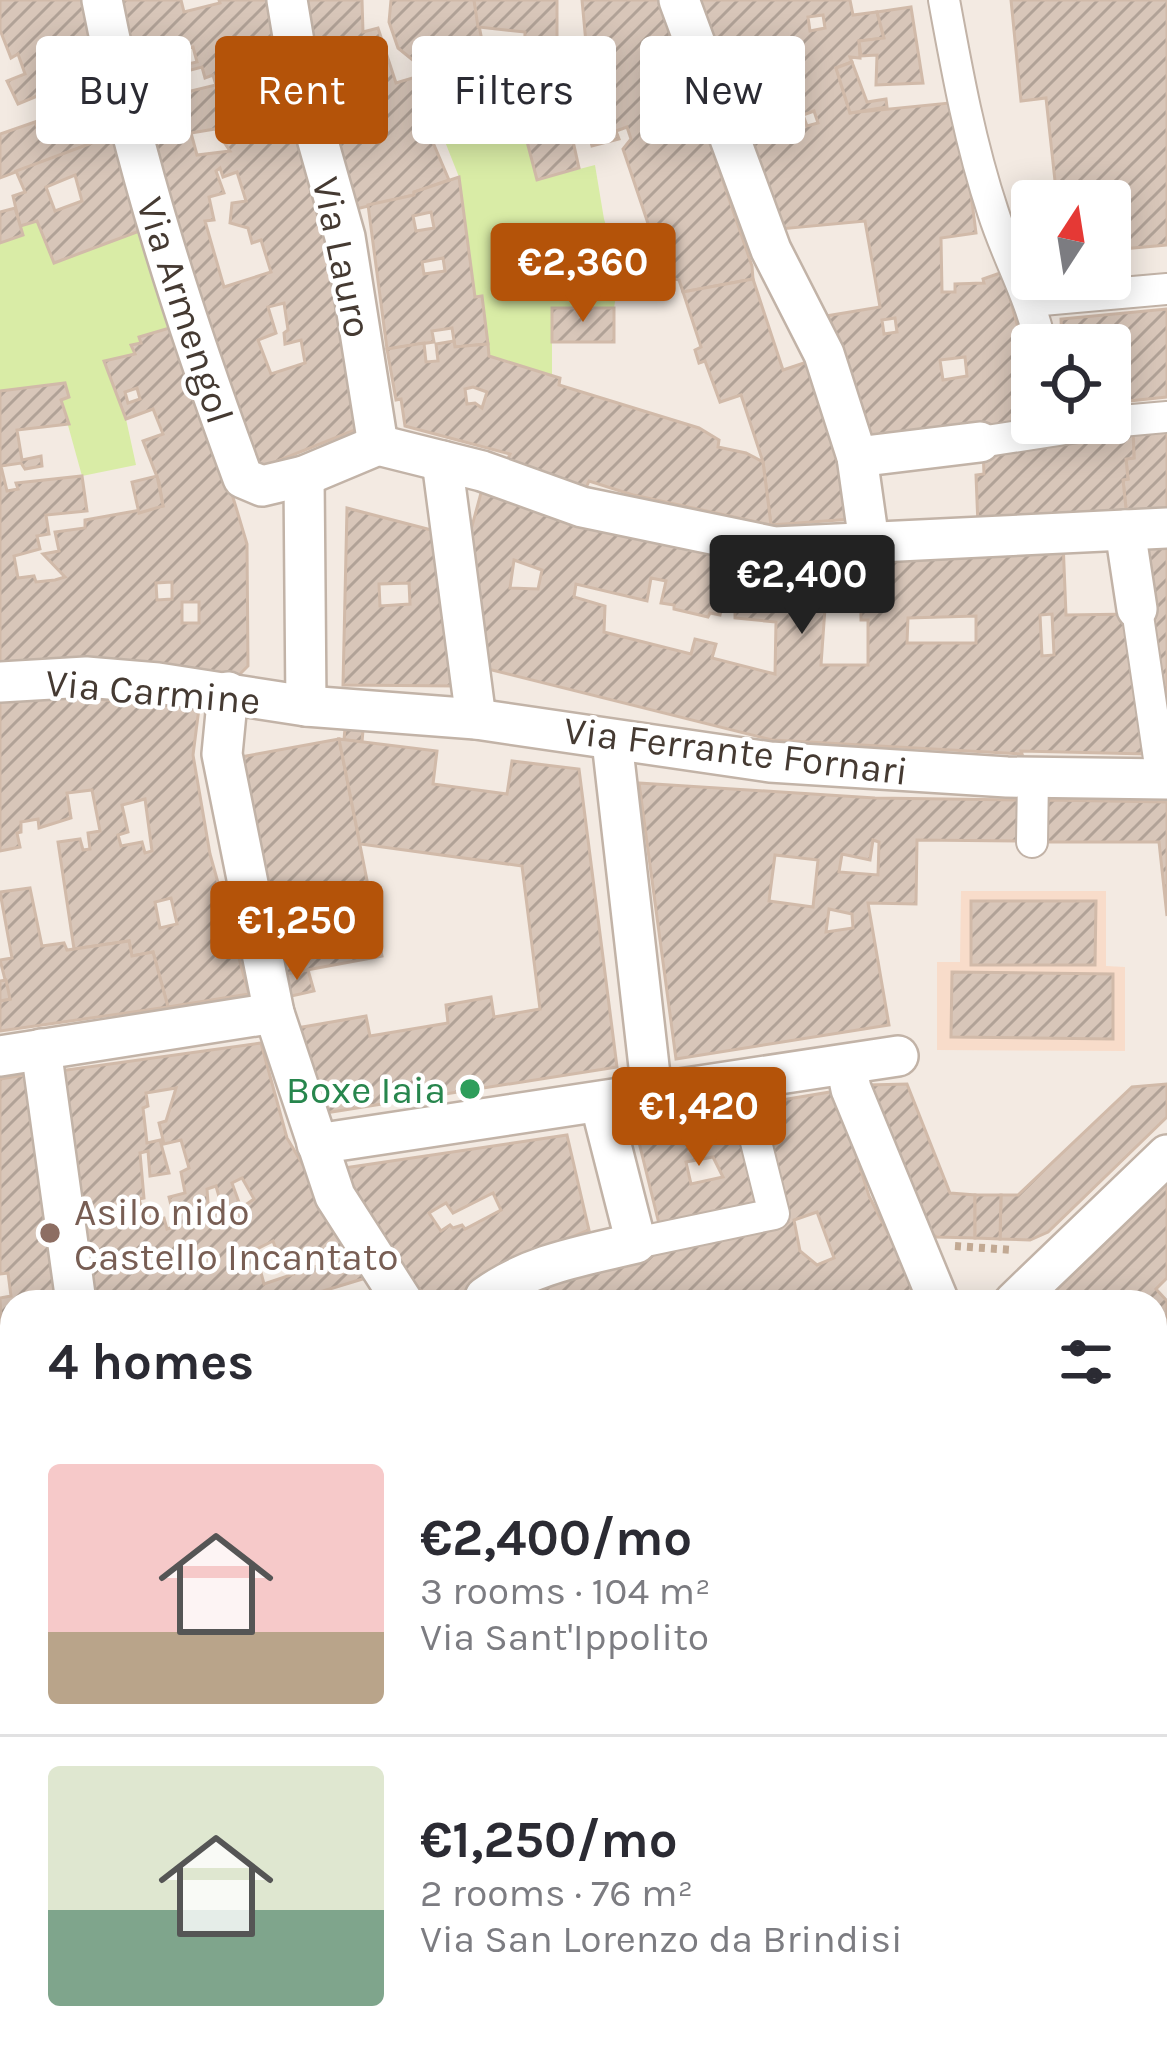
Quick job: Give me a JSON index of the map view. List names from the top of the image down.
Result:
{
  "streets": {
    "street": [
      "Via Lauro",
      "Via Armengol",
      "Via Carmine",
      "Via Ferrante Fornari"
    ]
  },
  "crossings": [
    ["Via Carmine", "Via Ferrante Fornari"]
  ],
  "places": ["Boxe Iaia", "Asilo nido Castello Incantato"],
  "north": "top",
  "page": {
    "chip": [
      "Buy",
      "Rent",
      "Filters",
      "New"
    ],
    "price": [
      "€2,360",
      "€2,400",
      "€1,250",
      "€1,420"
    ],
    "heading": "4 homes",
    "list": [
      {
        "name": "€2,400/mo",
        "note": "3 rooms · 104 m² · Via Sant'Ippolito"
      },
      {
        "name": "€1,250/mo",
        "note": "2 rooms · 76 m² · Via San Lorenzo da Brindisi"
      }
    ]
  }
}
